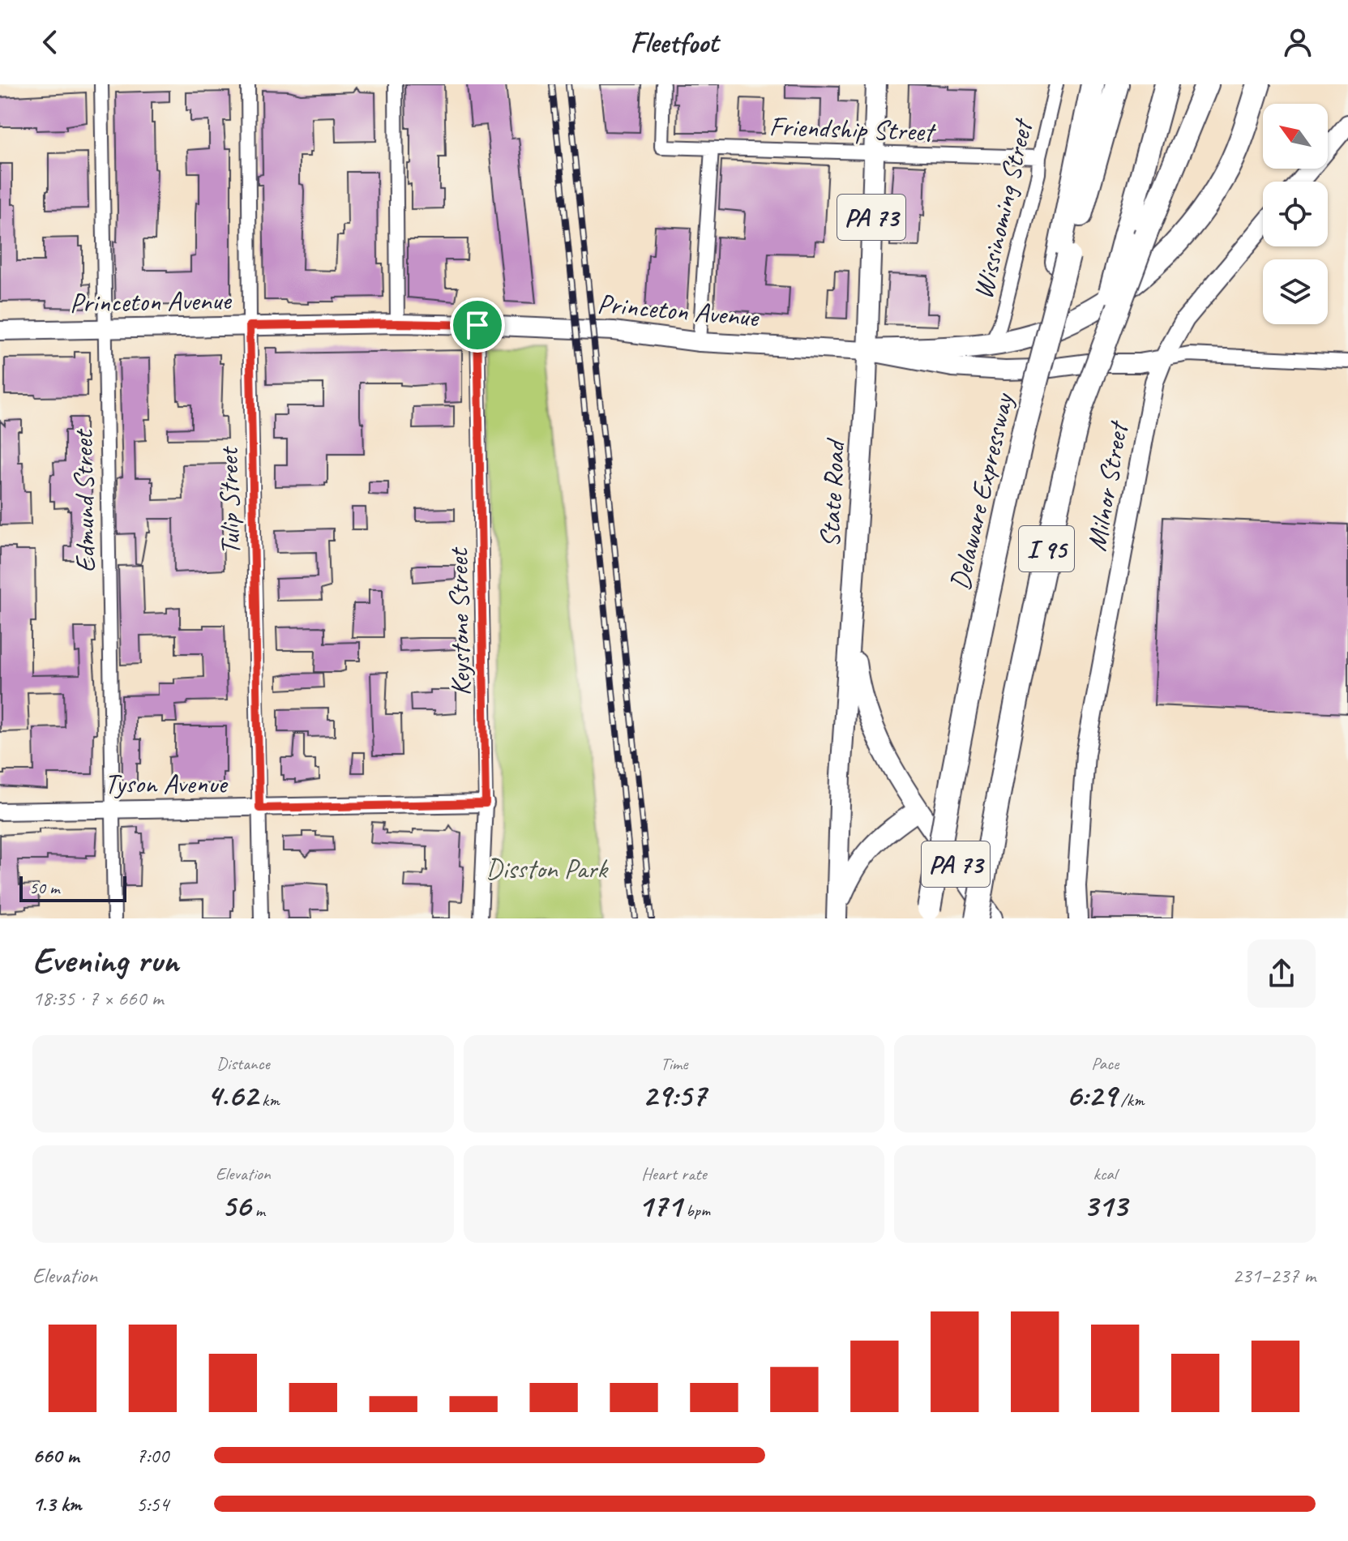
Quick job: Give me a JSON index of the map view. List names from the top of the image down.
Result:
{
  "streets": {
    "highway": ["Delaware Expressway", "I 95"],
    "main road": [
      "PA 73",
      "Princeton Avenue",
      "Milnor Street",
      "State Road"
    ],
    "street": [
      "Friendship Street",
      "Wissinoming Street",
      "Edmund Street",
      "Tulip Street",
      "Keystone Street",
      "Tyson Avenue"
    ]
  },
  "crossings": [
    ["Friendship Street", "Wissinoming Street"],
    ["Friendship Street", "State Road"],
    ["PA 73", "State Road"],
    ["Princeton Avenue", "Milnor Street"],
    ["Princeton Avenue", "State Road"],
    ["Princeton Avenue", "Edmund Street"],
    ["Princeton Avenue", "Tulip Street"],
    ["Princeton Avenue", "Keystone Street"],
    ["Edmund Street", "Tyson Avenue"],
    ["Tulip Street", "Tyson Avenue"],
    ["Keystone Street", "Tyson Avenue"]
  ],
  "parks": ["Disston Park"],
  "scale_bar": "50 m",
  "north": "top left",
  "page": {
    "header": "Fleetfoot",
    "scale": "50 m",
    "heading": ["Evening run", "18:35 · 7 × 660 m"],
    "stats": [
      ["Distance", "4.62 km"],
      ["Time", "29:57"],
      ["Pace", "6:29 /km"],
      ["Elevation", "56 m"],
      ["Heart rate", "171 bpm"],
      ["kcal", "313"]
    ],
    "chart": ["Elevation", "231–237 m"],
    "list": [
      {
        "name": "660 m",
        "note": "7:00"
      },
      {
        "name": "1.3 km",
        "note": "5:54"
      }
    ]
  }
}
